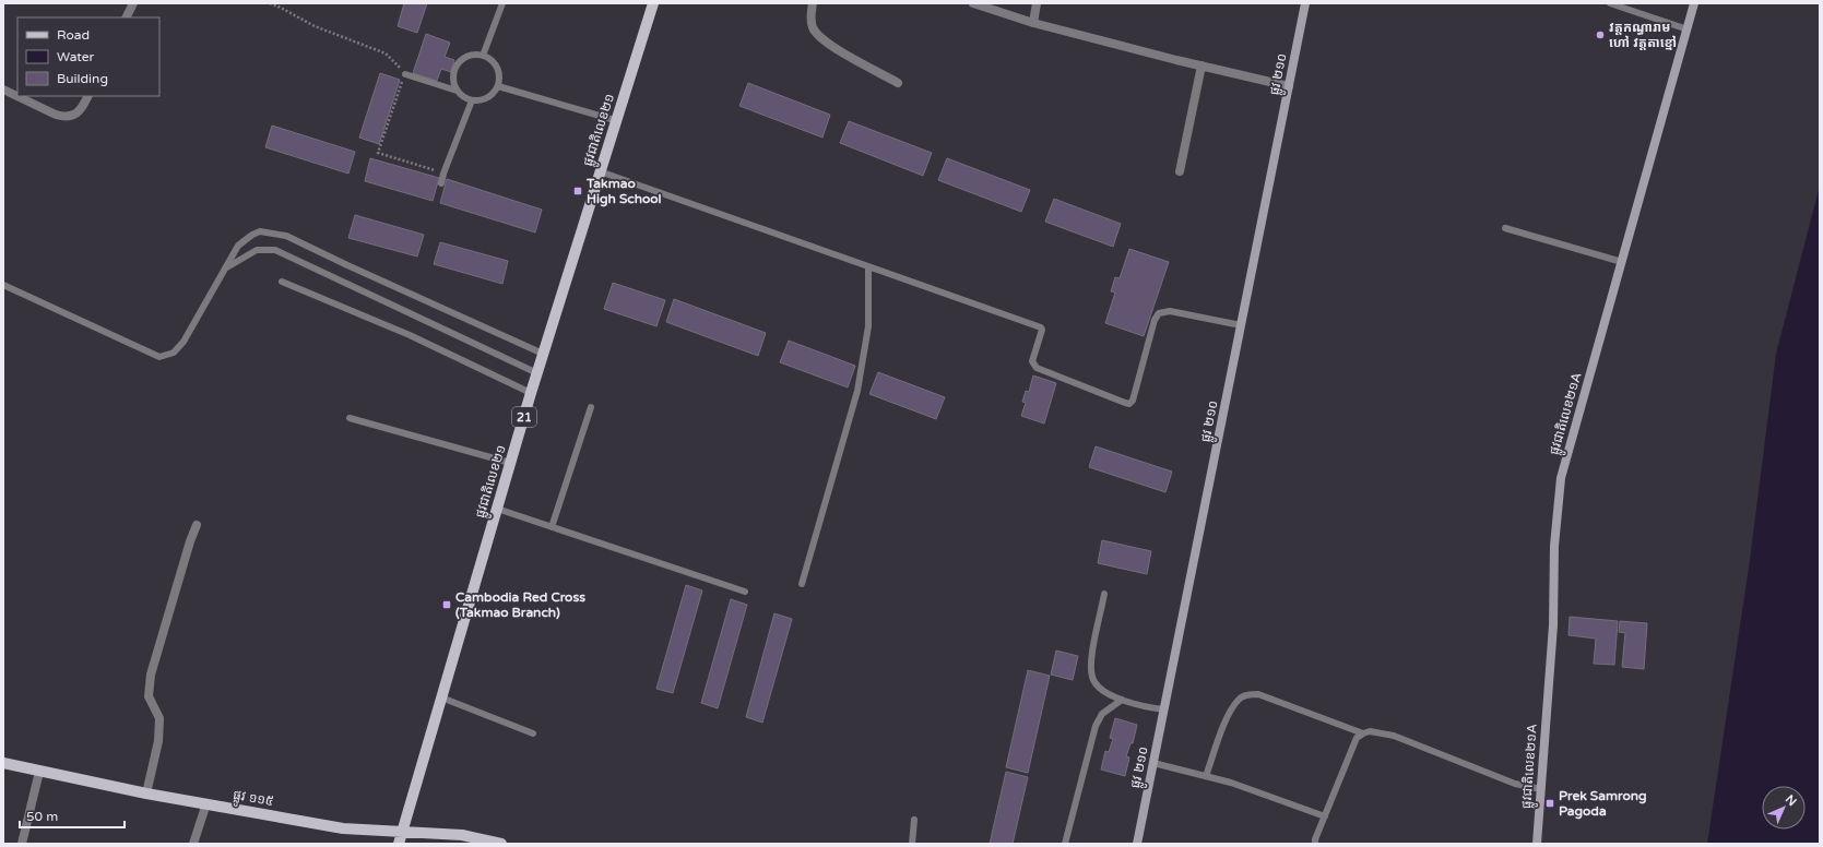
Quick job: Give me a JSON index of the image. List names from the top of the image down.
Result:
{
  "streets": {
    "main road": ["ផ្លូវជាតិលេខ២១", "21", "ផ្លូវ ១១៥"],
    "street": ["ផ្លូវ ២១០", "ផ្លូវជាតិលេខ២១A"]
  },
  "crossings": [
    ["ផ្លូវជាតិលេខ២១", "ផ្លូវ ១១៥"]
  ],
  "places": {
    "other": ["វត្តកណ្ធារាម ហៅ វត្តតាខ្មៅ"],
    "transit": ["Takmao High School", "Cambodia Red Cross (Takmao Branch)", "Prek Samrong Pagoda"]
  },
  "legend": ["Road", "Water", "Building"],
  "scale_bar": "50 m",
  "north": "top right"
}
